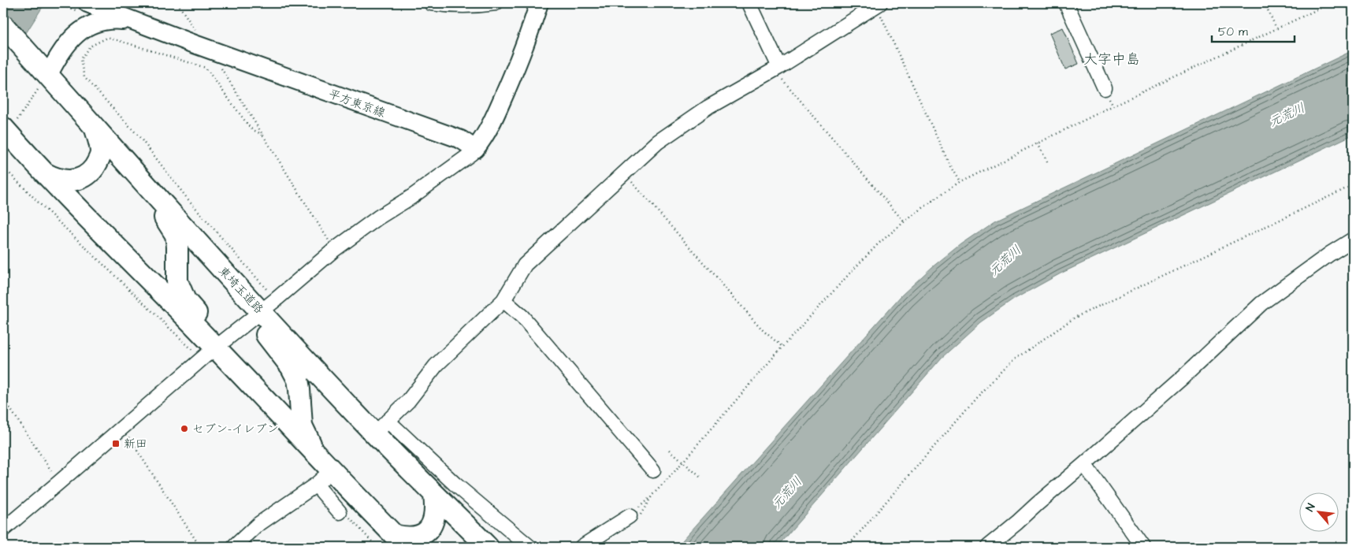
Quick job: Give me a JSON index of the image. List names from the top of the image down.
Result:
{
  "streets": {
    "highway": ["東埼玉道路"],
    "main road": ["平方東京線"]
  },
  "districts": ["大字中島"],
  "water": ["元荒川"],
  "places": {
    "other": ["セブン-イレブン"],
    "transit": ["新田"]
  },
  "scale_bar": "50 m",
  "north": "top left"
}
